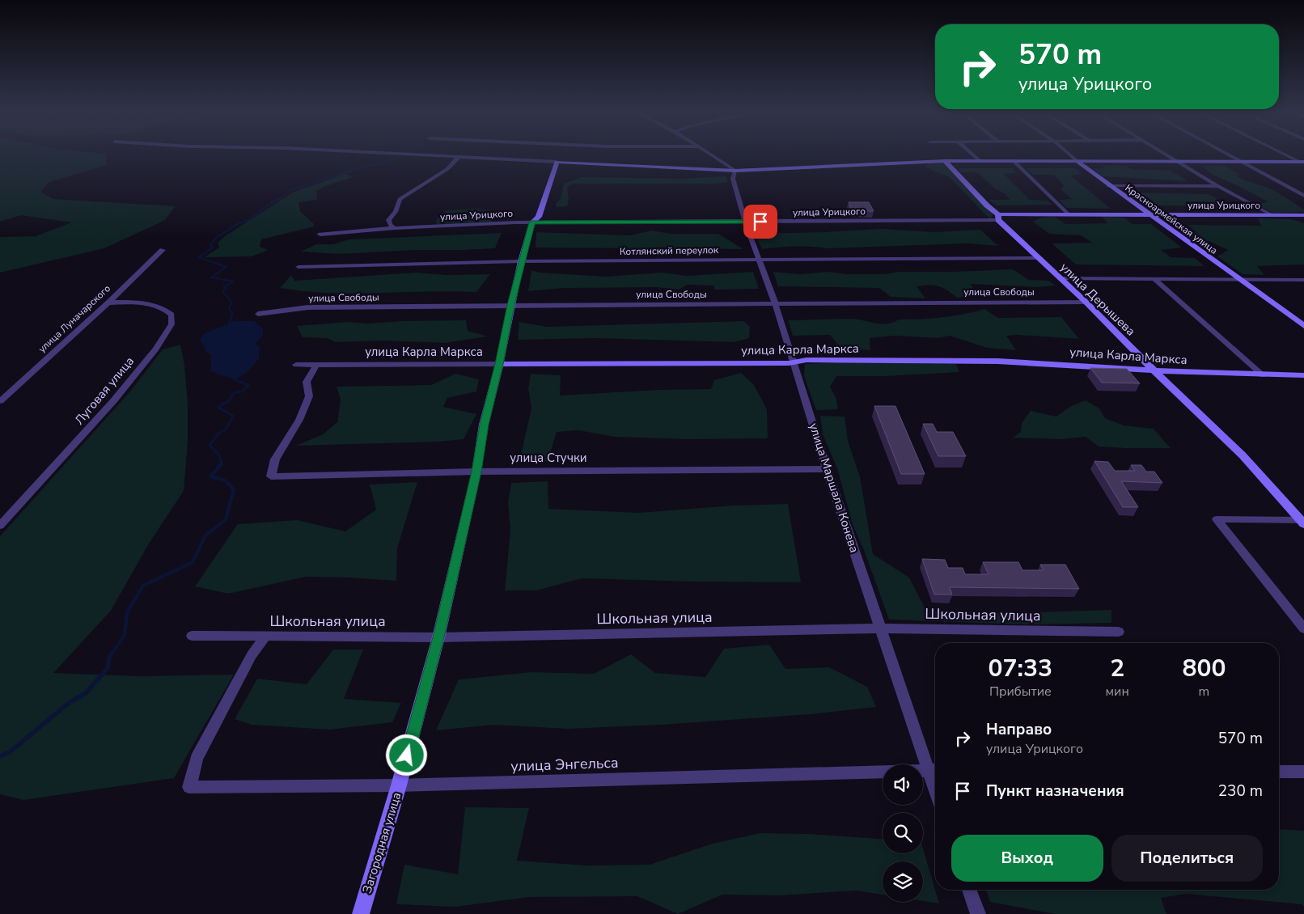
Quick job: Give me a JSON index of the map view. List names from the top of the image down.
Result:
{
  "streets": {
    "street": [
      "улица Урицкого",
      "Красноармейская улица",
      "Котлянский переулок",
      "улица Свободы",
      "улица Дерышева",
      "улица Луначарского",
      "улица Карла Маркса",
      "Луговая улица",
      "улица Стучки",
      "улица Маршала Конева",
      "Школьная улица",
      "улица Энгельса",
      "Загородная улица"
    ]
  },
  "crossings": [
    ["улица Урицкого", "Красноармейская улица"],
    ["улица Урицкого", "улица Дерышева"],
    ["улица Урицкого", "улица Маршала Конева"],
    ["улица Урицкого", "Загородная улица"],
    ["Котлянский переулок", "улица Дерышева"],
    ["Котлянский переулок", "улица Маршала Конева"],
    ["Котлянский переулок", "Загородная улица"],
    ["улица Свободы", "улица Дерышева"],
    ["улица Свободы", "улица Маршала Конева"],
    ["улица Свободы", "Загородная улица"],
    ["улица Дерышева", "улица Карла Маркса"],
    ["улица Луначарского", "Луговая улица"],
    ["улица Карла Маркса", "улица Стучки"],
    ["улица Карла Маркса", "улица Маршала Конева"],
    ["улица Карла Маркса", "Загородная улица"],
    ["улица Стучки", "улица Маршала Конева"],
    ["улица Стучки", "Загородная улица"],
    ["улица Маршала Конева", "Школьная улица"],
    ["улица Маршала Конева", "улица Энгельса"],
    ["Школьная улица", "улица Энгельса"],
    ["Школьная улица", "Загородная улица"],
    ["улица Энгельса", "Загородная улица"]
  ],
  "page": {
    "turn": ["570 m", "улица Урицкого"],
    "eta": [
      "07:33",
      "Прибытие",
      "2",
      "мин",
      "800",
      "m"
    ],
    "list": [
      {
        "name": "Направо",
        "note": "улица Урицкого",
        "value": "570 m"
      },
      {
        "name": "Пункт назначения",
        "value": "230 m"
      }
    ],
    "buttons": ["Выход", "Поделиться"]
  }
}
